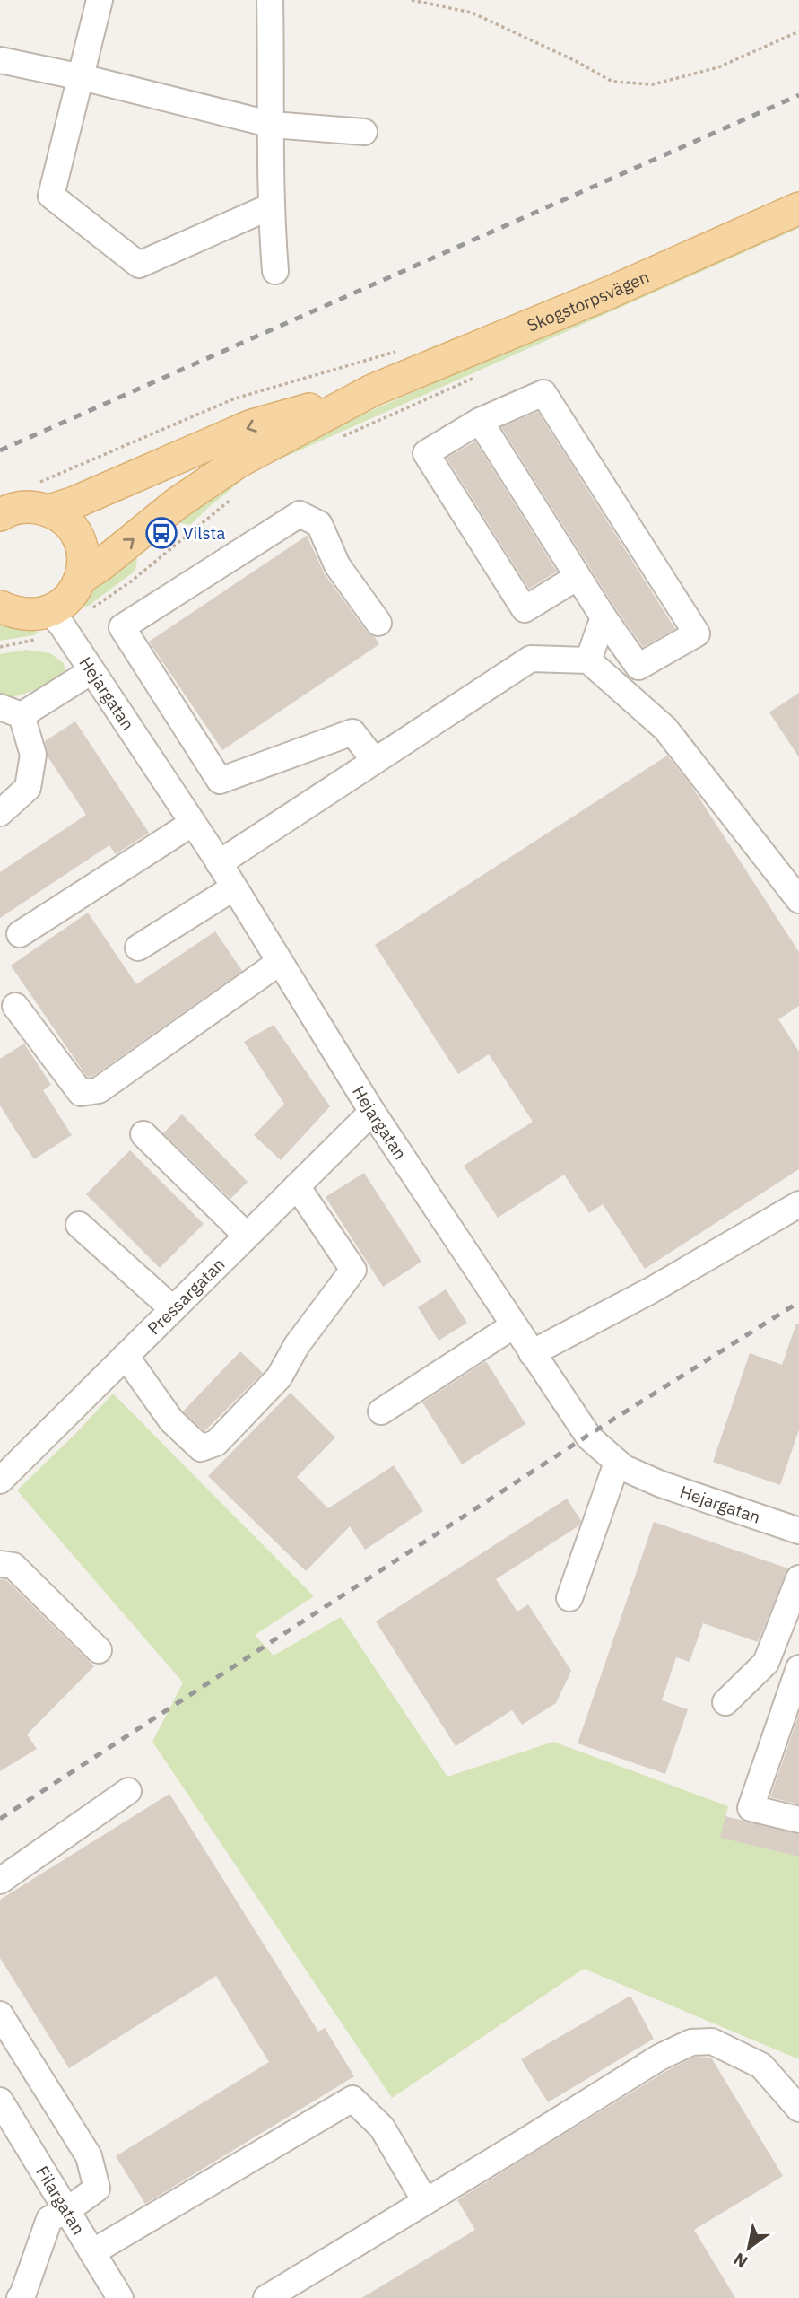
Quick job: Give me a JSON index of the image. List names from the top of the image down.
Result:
{
  "streets": {
    "main road": ["Skogstorpsvägen"],
    "street": ["Hejargatan", "Pressargatan", "Filargatan"]
  },
  "crossings": [
    ["Skogstorpsvägen", "Hejargatan"],
    ["Hejargatan", "Pressargatan"]
  ],
  "places": {
    "bus stop": ["Vilsta"]
  },
  "north": "bottom left"
}
